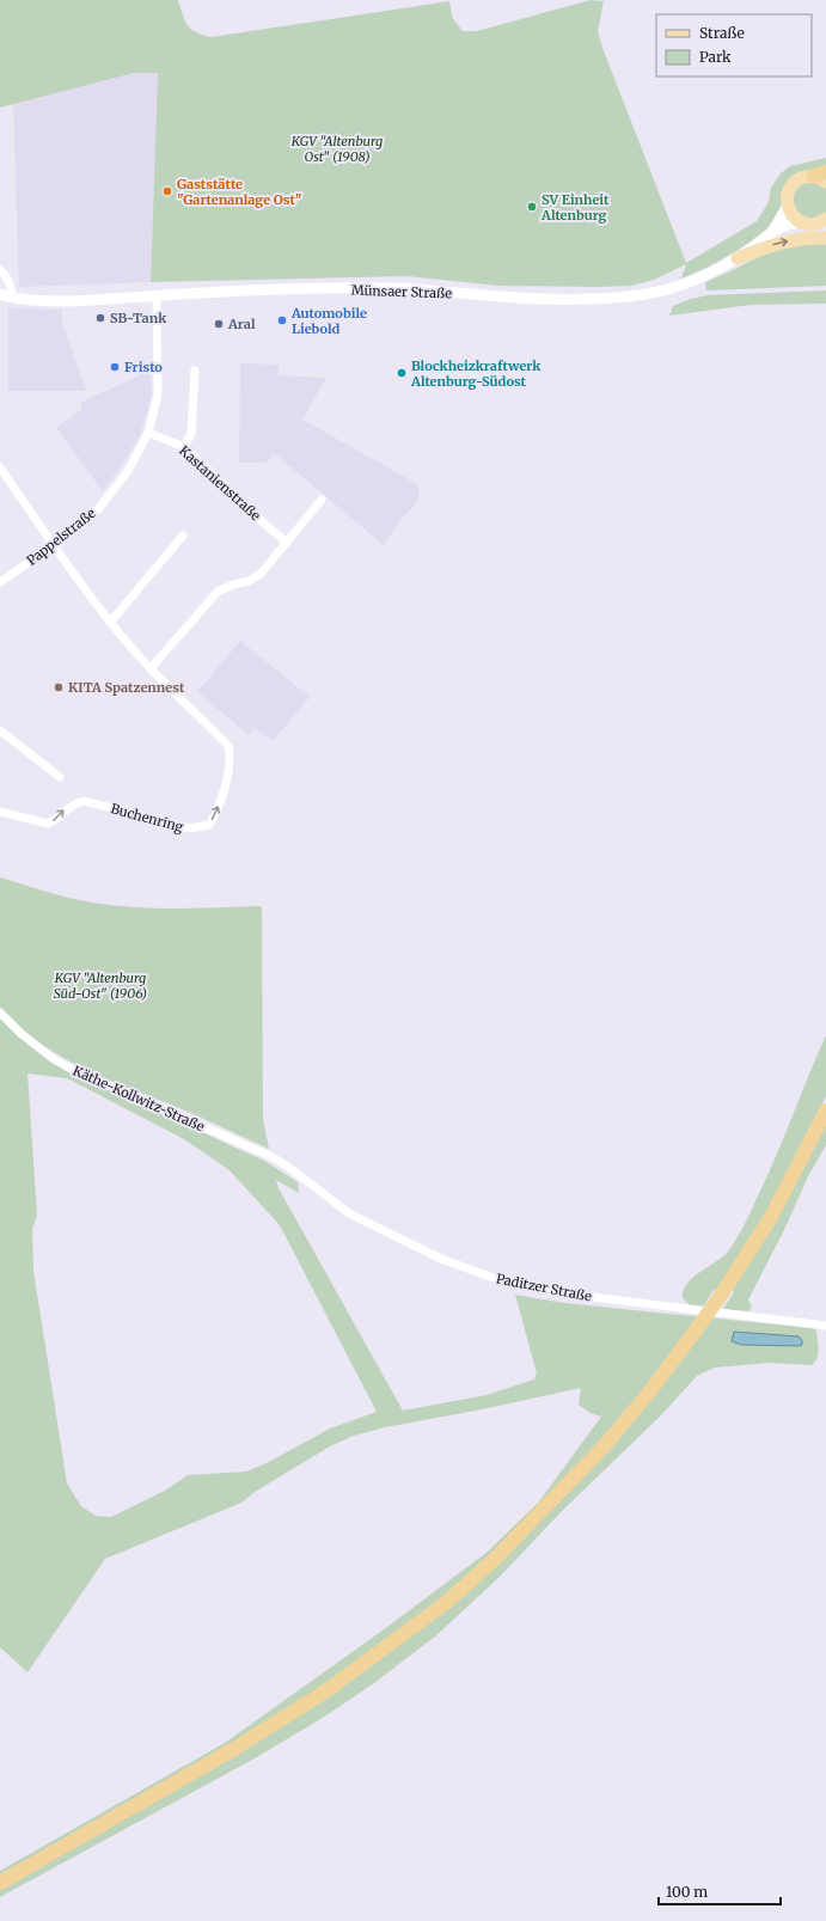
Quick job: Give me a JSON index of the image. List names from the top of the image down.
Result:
{
  "streets": {
    "street": [
      "Münsaer Straße",
      "Kastanienstraße",
      "Pappelstraße",
      "Buchenring",
      "Käthe-Kollwitz-Straße",
      "Paditzer Straße"
    ]
  },
  "crossings": [
    ["Münsaer Straße", "Pappelstraße"],
    ["Kastanienstraße", "Pappelstraße"],
    ["Pappelstraße", "Buchenring"],
    ["Käthe-Kollwitz-Straße", "Paditzer Straße"]
  ],
  "parks": ["KGV \"Altenburg Ost\" (1908)", "KGV \"Altenburg Süd-Ost\" (1906)"],
  "places": [
    "Gaststätte \"Gartenanlage Ost\"",
    "SV Einheit Altenburg",
    "SB-Tank",
    "Automobile Liebold",
    "Aral",
    "Fristo",
    "Blockheizkraftwerk Altenburg-Südost",
    "KITA Spatzennest"
  ],
  "legend": ["Straße", "Park"],
  "scale_bar": "100 m"
}
